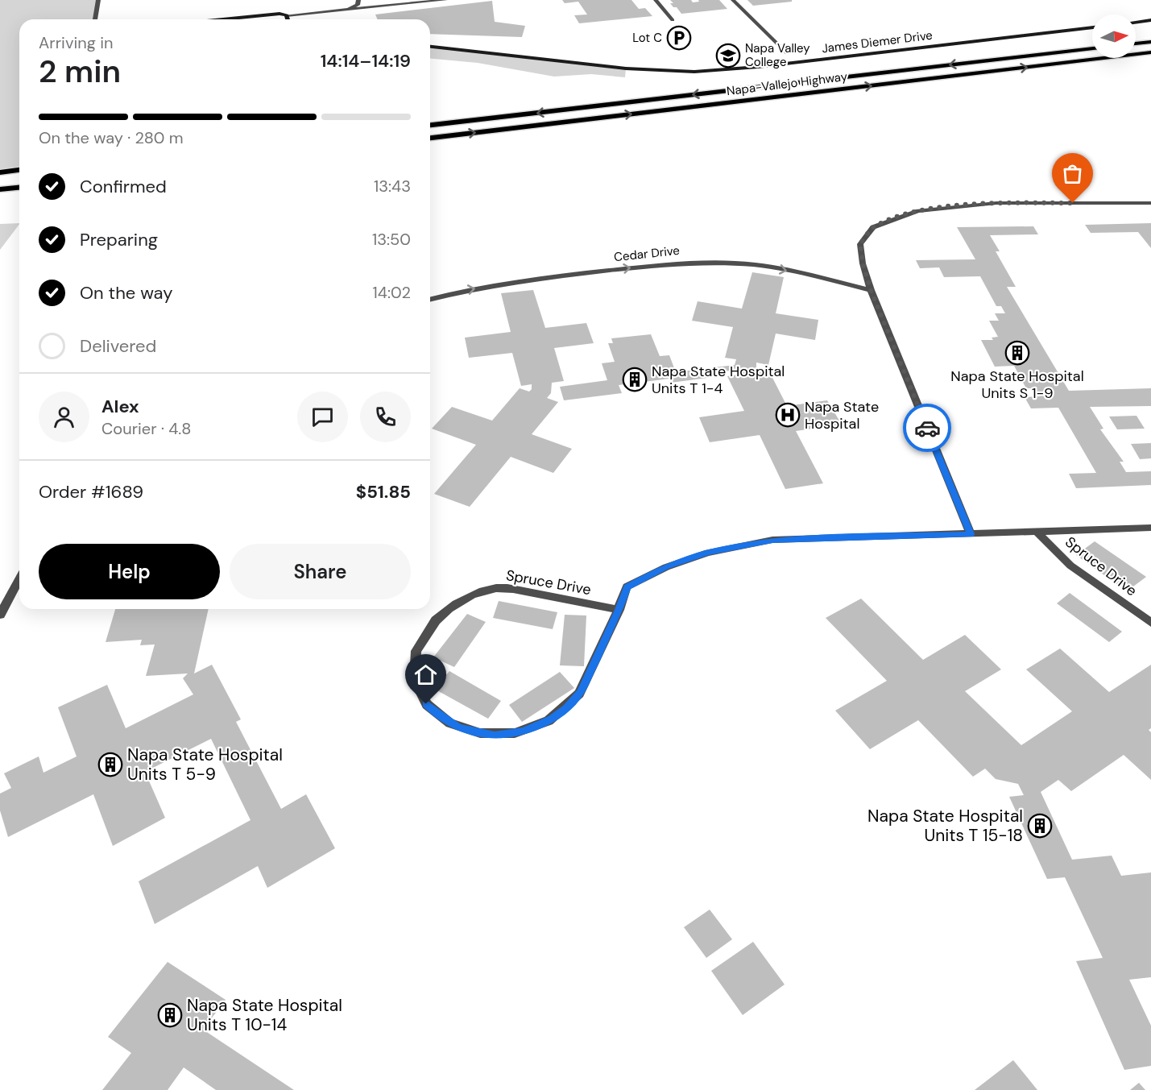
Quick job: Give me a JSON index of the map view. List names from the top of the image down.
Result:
{
  "streets": {
    "main road": ["Napa-Vallejo Highway"],
    "street": ["James Diemer Drive", "Cedar Drive", "Spruce Drive"]
  },
  "one_way": ["Cedar Drive"],
  "places": {
    "parking": ["Lot C"],
    "school or university": ["Napa Valley College"],
    "building": [
      "Napa State Hospital Units S 1-9",
      "Napa State Hospital Units T 1-4",
      "Napa State Hospital Units T 5-9",
      "Napa State Hospital Units T 15-18",
      "Napa State Hospital Units T 10-14"
    ],
    "hospital": ["Napa State Hospital"]
  },
  "north": "right",
  "page": {
    "heading": ["2 min", "Arriving in", "14:14–14:19"],
    "panel": [
      "Alex",
      "Courier · 4.8",
      "Order #1689",
      "$51.85"
    ],
    "bar": "On the way · 280 m",
    "list": [
      ["Confirmed", "13:43"],
      ["Preparing", "13:50"],
      ["On the way", "14:02"],
      "Delivered"
    ],
    "buttons": ["Help", "Share"]
  }
}
